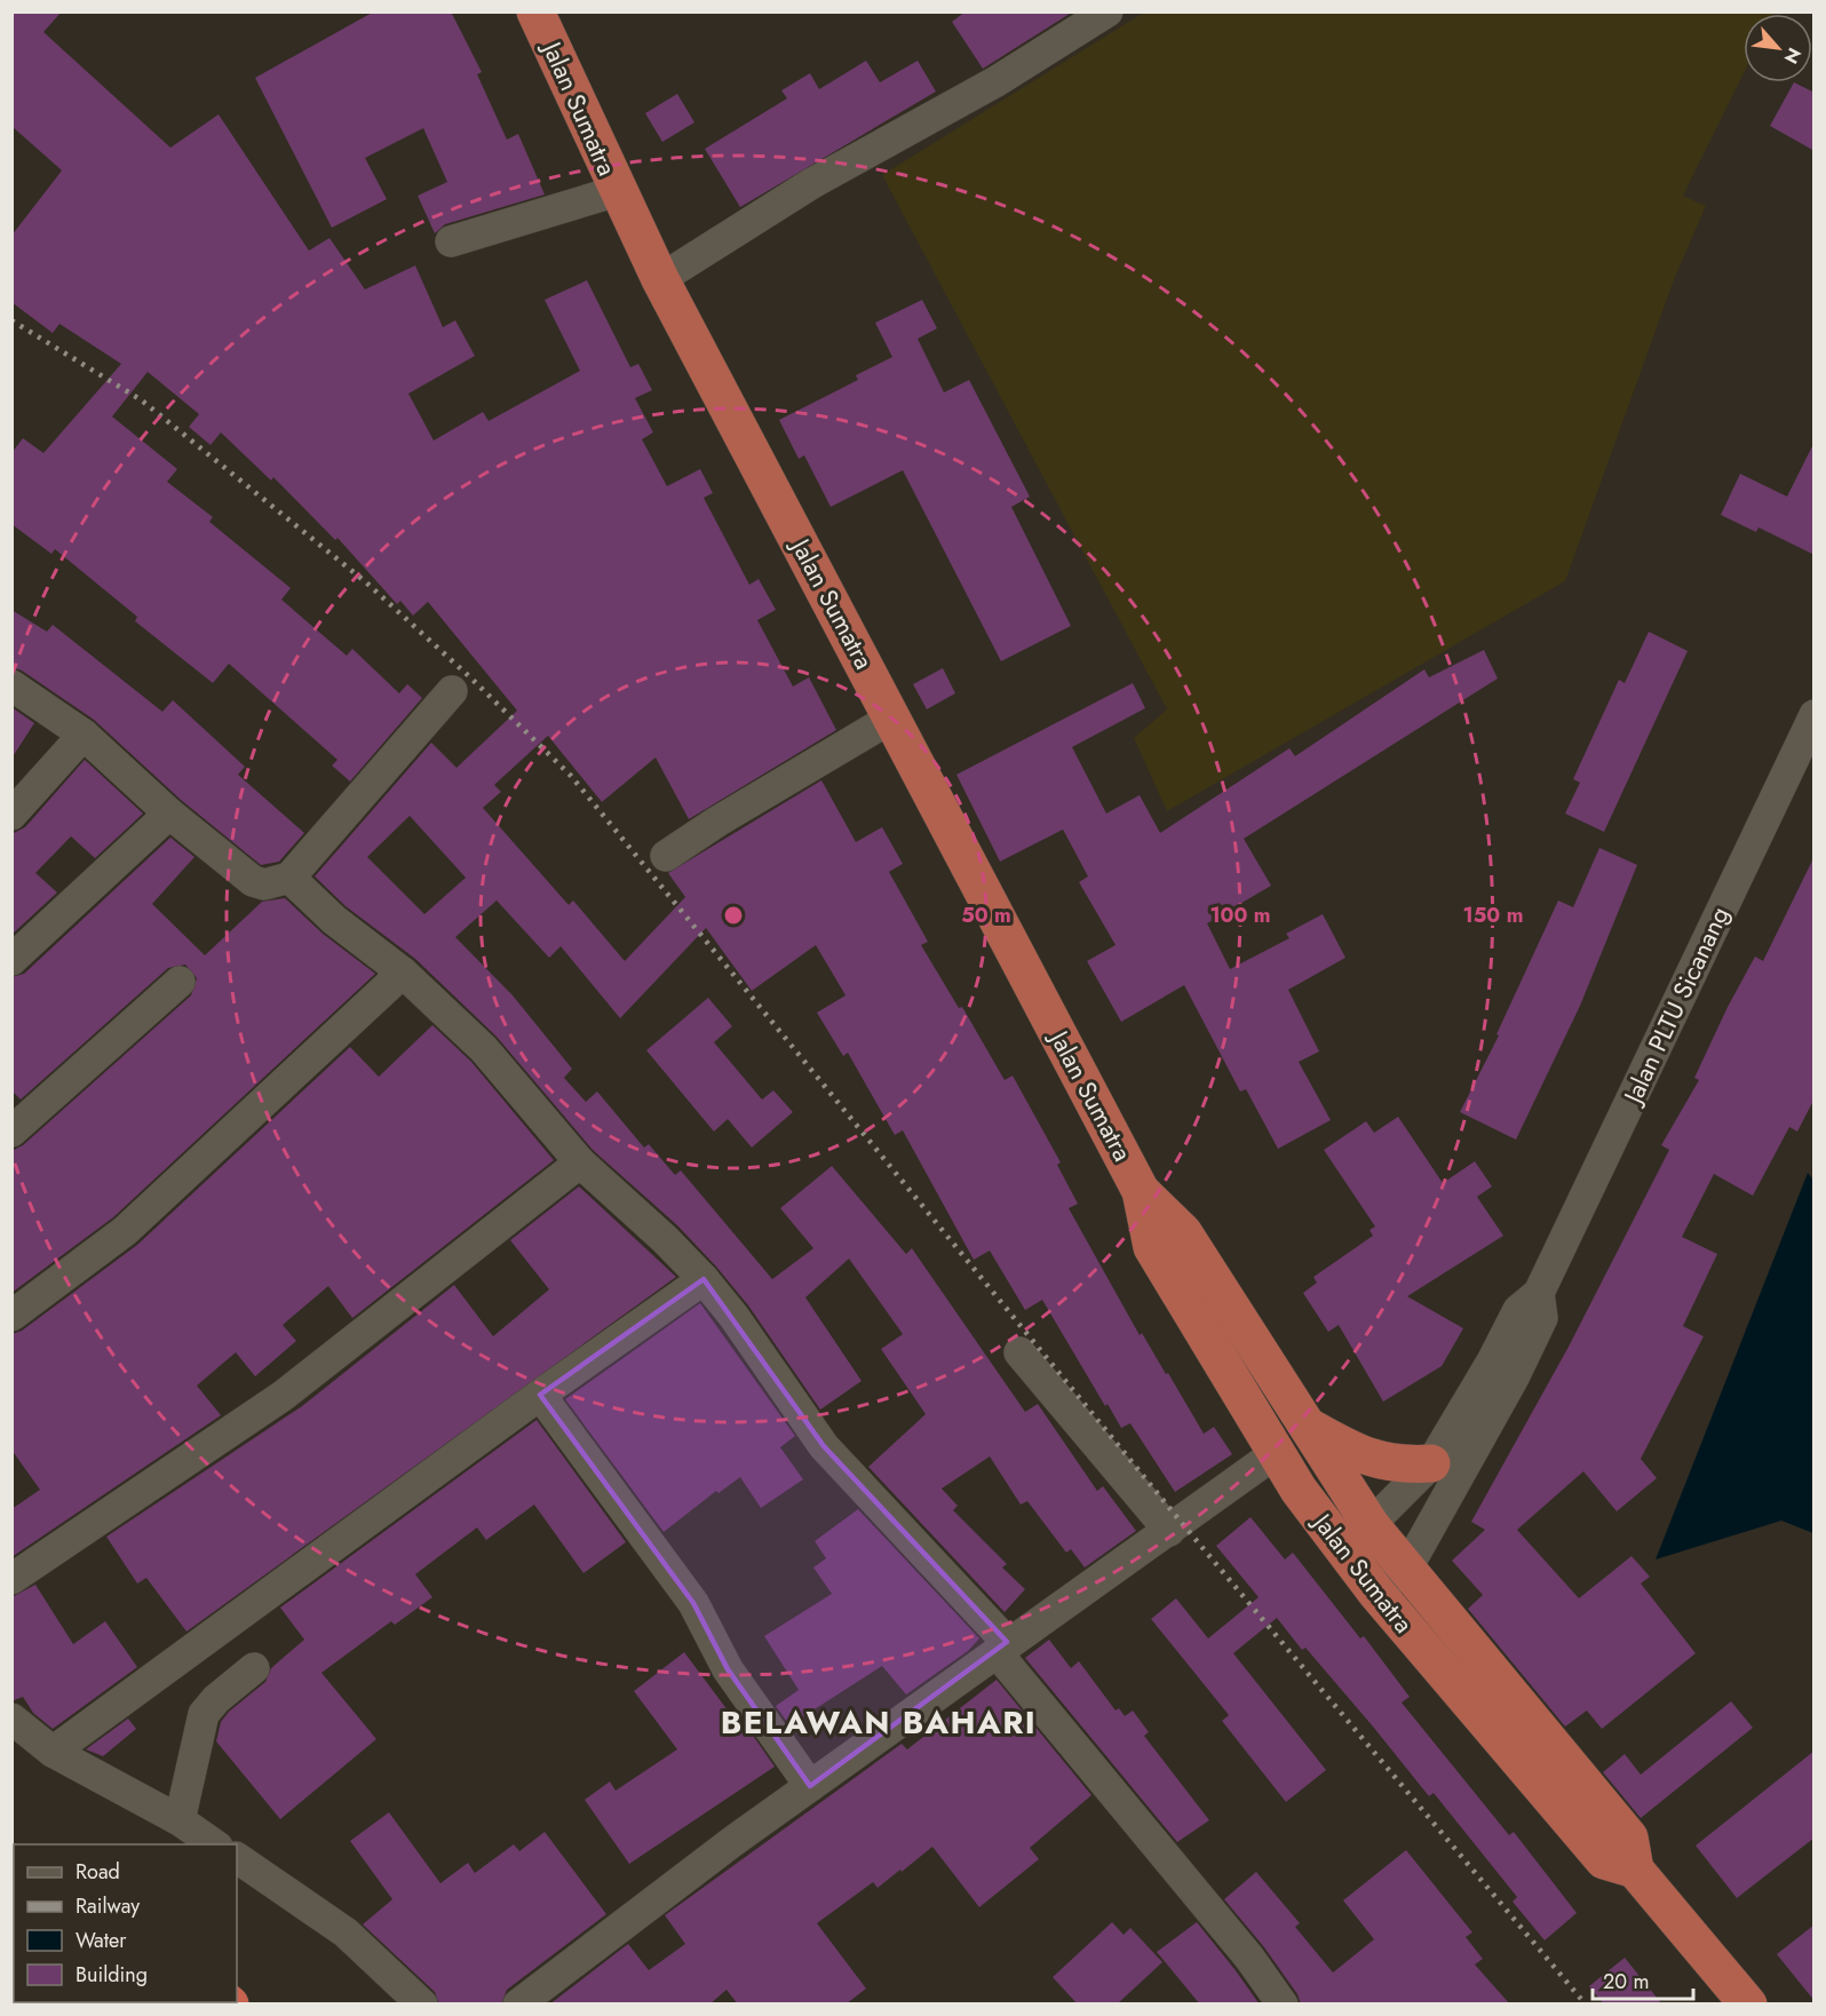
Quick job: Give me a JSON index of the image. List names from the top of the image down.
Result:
{
  "streets": {
    "highway": ["Jalan Sumatra"],
    "street": ["Jalan PLTU Sicanang"]
  },
  "crossings": [
    ["Jalan Sumatra", "Jalan PLTU Sicanang"]
  ],
  "districts": ["BELAWAN BAHARI"],
  "legend": [
    "Road",
    "Railway",
    "Water",
    "Building"
  ],
  "scale_bar": "20 m",
  "north": "bottom right",
  "rings": ["50 m", "100 m", "150 m"]
}
